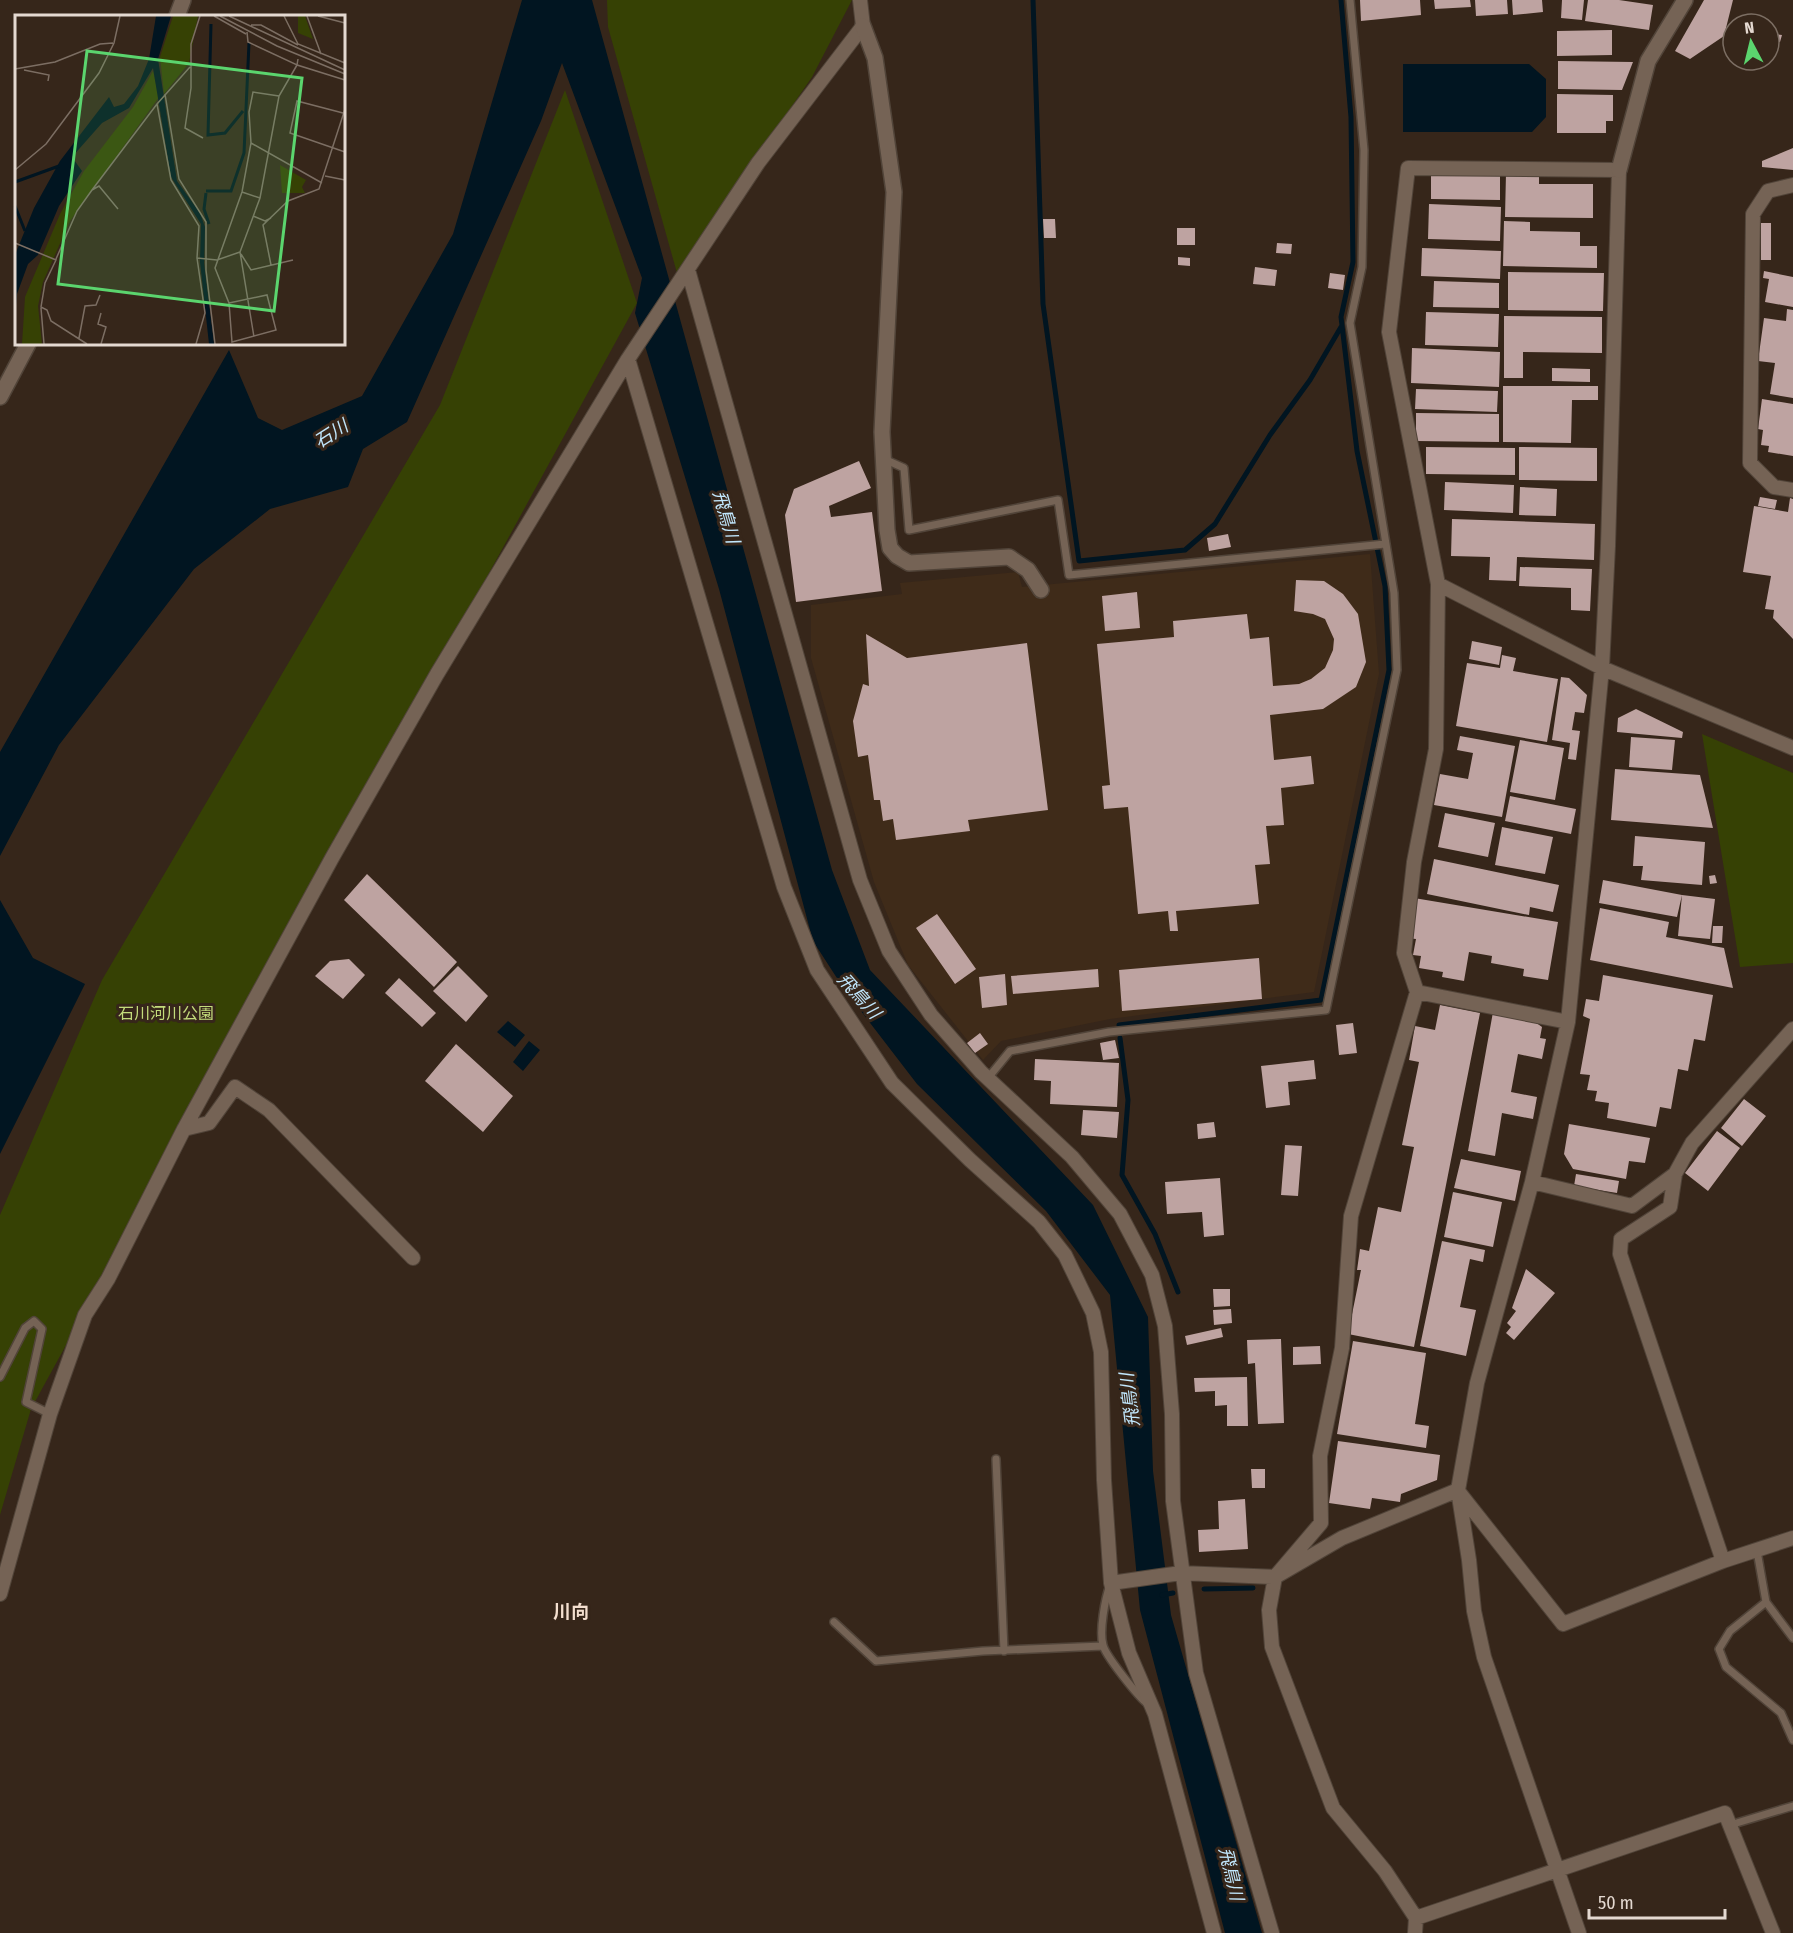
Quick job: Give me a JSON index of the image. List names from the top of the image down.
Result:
{
  "districts": ["川向"],
  "water": ["石川", "飛鳥川"],
  "parks": ["石川河川公園"],
  "scale_bar": "50 m",
  "north": "top"
}
